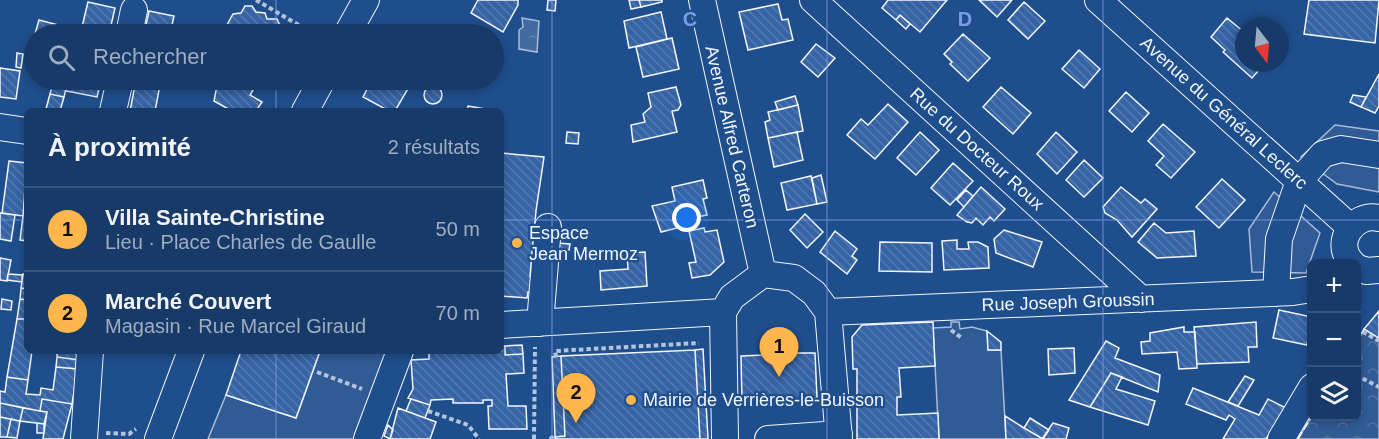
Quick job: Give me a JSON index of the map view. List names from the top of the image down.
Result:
{
  "streets": {
    "street": [
      "Avenue du Général Leclerc",
      "Avenue Alfred Carteron",
      "Rue du Docteur Roux",
      "Rue Joseph Groussin"
    ]
  },
  "crossings": [
    ["Rue du Docteur Roux", "Rue Joseph Groussin"]
  ],
  "places": ["Espace Jean Mermoz", "Mairie de Verrières-le-Buisson"],
  "north": "bottom",
  "page": {
    "search": "Rechercher",
    "heading": ["À proximité", "2 résultats"],
    "list": [
      {
        "mark": "1",
        "name": "Villa Sainte-Christine",
        "note": "Lieu · Place Charles de Gaulle",
        "value": "50 m"
      },
      {
        "mark": "2",
        "name": "Marché Couvert",
        "note": "Magasin · Rue Marcel Giraud",
        "value": "70 m"
      }
    ],
    "map_buttons": ["+", "−"],
    "pins": ["1", "2"]
  },
  "grid": {
    "columns": ["C", "D"]
  }
}
